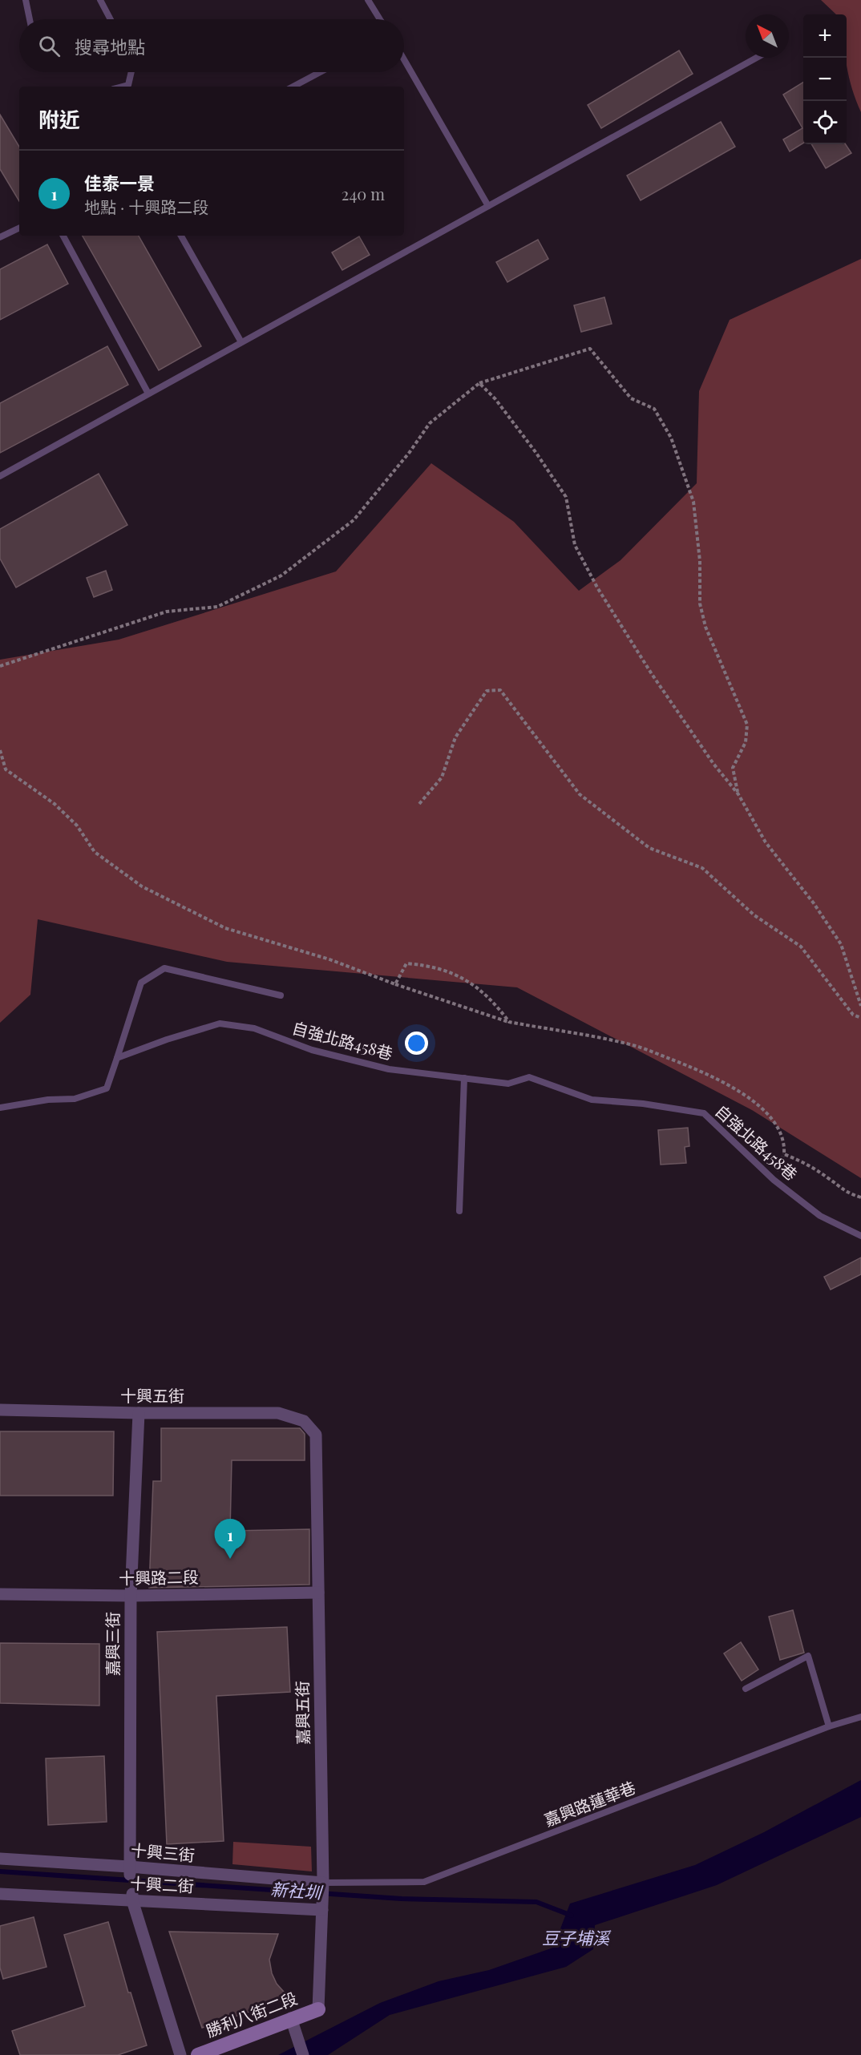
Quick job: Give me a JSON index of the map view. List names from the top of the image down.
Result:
{
  "streets": {
    "street": [
      "十興五街",
      "十興路二段",
      "嘉興三街",
      "嘉興五街",
      "十興三街",
      "十興二街",
      "勝利八街二段"
    ],
    "lane": ["自強北路458巷", "嘉興路蓮華巷"]
  },
  "crossings": [
    ["十興五街", "嘉興三街"],
    ["十興五街", "嘉興五街"],
    ["十興路二段", "嘉興三街"],
    ["十興路二段", "嘉興五街"],
    ["嘉興三街", "十興三街"],
    ["嘉興五街", "嘉興路蓮華巷"],
    ["嘉興五街", "十興三街"],
    ["嘉興五街", "十興二街"],
    ["嘉興五街", "勝利八街二段"],
    ["嘉興路蓮華巷", "十興三街"]
  ],
  "water": ["新社圳", "豆子埔溪"],
  "north": "top left",
  "page": {
    "map_buttons": ["+", "−"],
    "search": "搜尋地點",
    "heading": "附近",
    "list": [
      {
        "mark": "1",
        "name": "佳泰一景",
        "note": "地點 · 十興路二段",
        "value": "240 m"
      }
    ],
    "pins": "1"
  }
}
